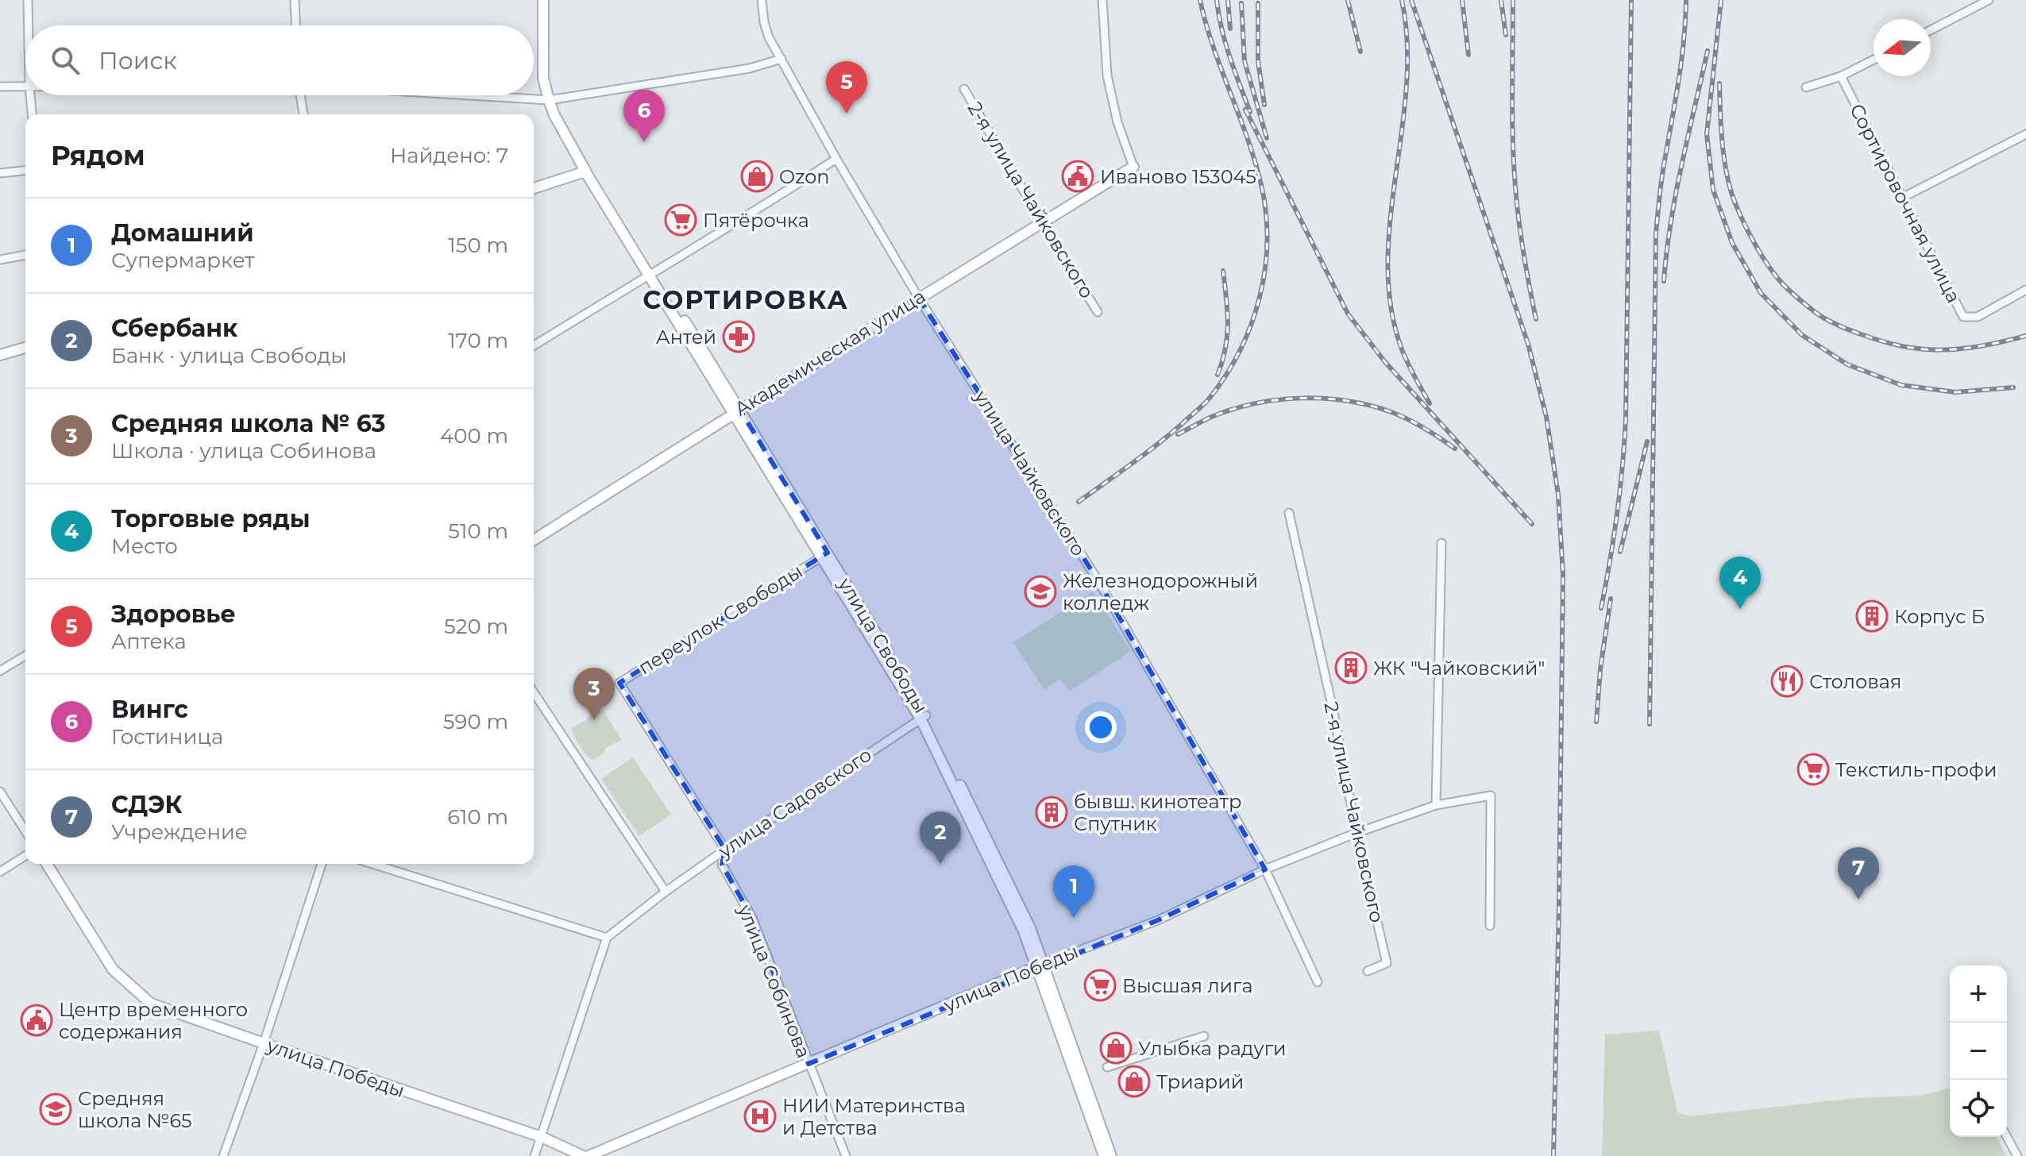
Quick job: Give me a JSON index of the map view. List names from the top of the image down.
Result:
{
  "streets": {
    "street": [
      "2-я улица Чайковского",
      "Сортировочная улица",
      "Академическая улица",
      "улица Чайковского",
      "переулок Свободы",
      "улица Свободы",
      "улица Садовского",
      "улица Победы",
      "улица Собинова"
    ]
  },
  "crossings": [
    ["2-я улица Чайковского", "Академическая улица"],
    ["2-я улица Чайковского", "улица Победы"],
    ["Академическая улица", "улица Чайковского"],
    ["Академическая улица", "улица Свободы"],
    ["улица Чайковского", "улица Победы"],
    ["переулок Свободы", "улица Свободы"],
    ["переулок Свободы", "улица Собинова"],
    ["улица Свободы", "улица Садовского"],
    ["улица Свободы", "улица Победы"],
    ["улица Садовского", "улица Собинова"],
    ["улица Победы", "улица Собинова"]
  ],
  "districts": ["СОРТИРОВКА"],
  "places": {
    "shop": ["Ozon", "Улыбка радуги", "Триарий"],
    "public building": ["Иваново 153045", "Центр временного содержания"],
    "supermarket": ["Пятёрочка", "Текстиль-профи", "Высшая лига"],
    "pharmacy": ["Антей"],
    "school or university": ["Железнодорожный колледж", "Средняя школа №65"],
    "building": ["Корпус Б", "ЖК \"Чайковский\"", "бывш. кинотеатр Спутник"],
    "restaurant": ["Столовая"],
    "hospital": ["НИИ Материнства и Детства"]
  },
  "north": "left",
  "page": {
    "search": "Поиск",
    "pins": [
      "5",
      "6",
      "4",
      "3",
      "2",
      "7",
      "1"
    ],
    "heading": ["Рядом", "Найдено: 7"],
    "list": [
      {
        "mark": "1",
        "name": "Домашний",
        "note": "Супермаркет",
        "value": "150 m"
      },
      {
        "mark": "2",
        "name": "Сбербанк",
        "note": "Банк · улица Свободы",
        "value": "170 m"
      },
      {
        "mark": "3",
        "name": "Средняя школа № 63",
        "note": "Школа · улица Собинова",
        "value": "400 m"
      },
      {
        "mark": "4",
        "name": "Торговые ряды",
        "note": "Место",
        "value": "510 m"
      },
      {
        "mark": "5",
        "name": "Здоровье",
        "note": "Аптека",
        "value": "520 m"
      },
      {
        "mark": "6",
        "name": "Вингс",
        "note": "Гостиница",
        "value": "590 m"
      },
      {
        "mark": "7",
        "name": "СДЭК",
        "note": "Учреждение",
        "value": "610 m"
      }
    ],
    "map_buttons": ["+", "−"]
  }
}
